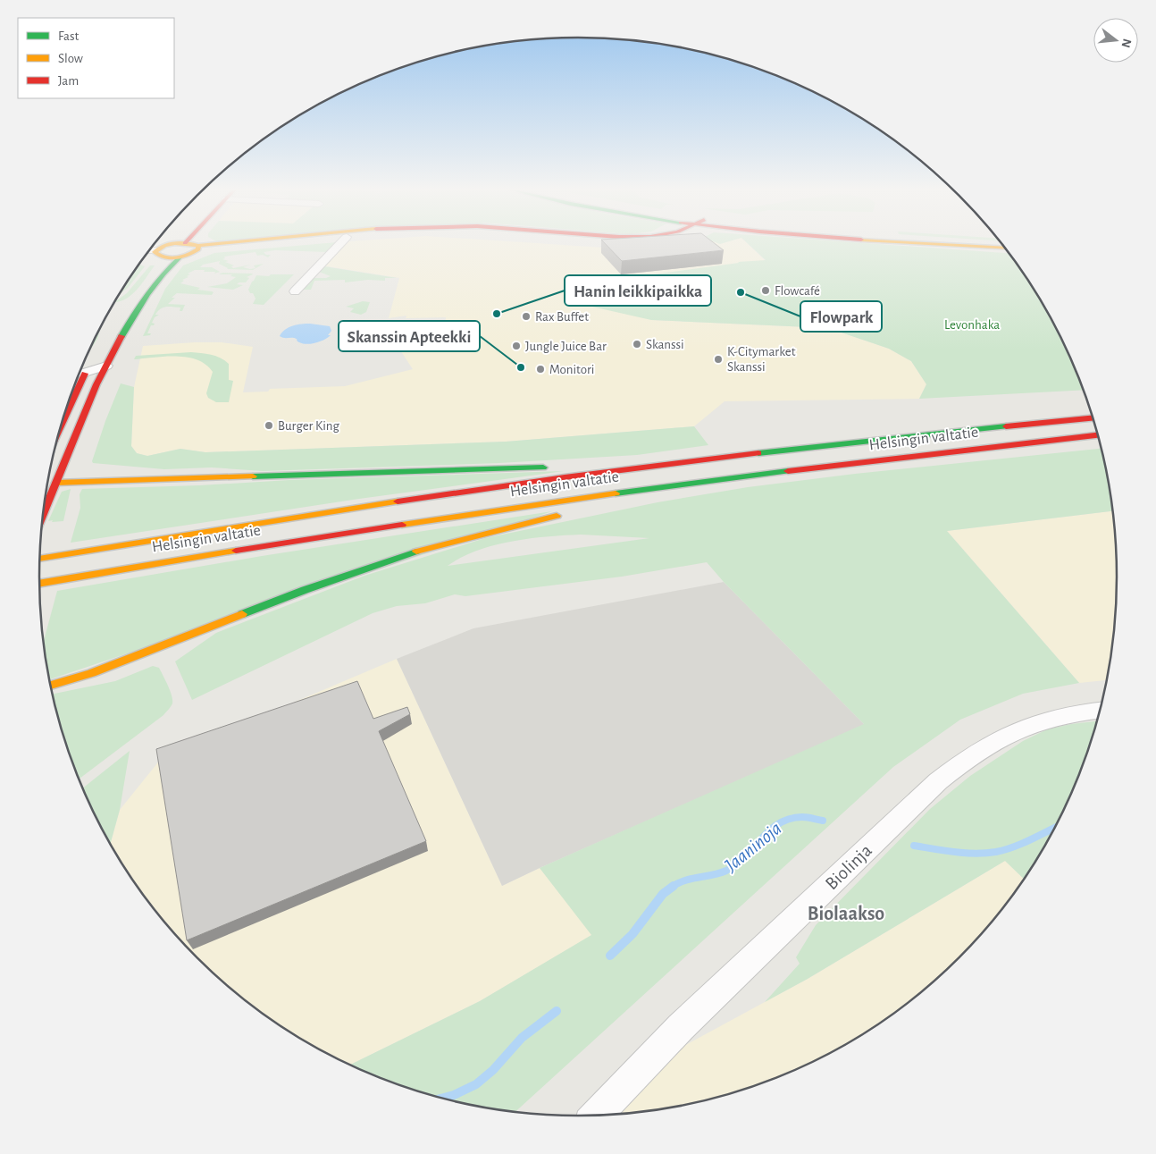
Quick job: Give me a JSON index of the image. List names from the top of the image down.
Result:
{
  "streets": {
    "main road": ["Helsingin valtatie"],
    "street": ["Biolinja"]
  },
  "districts": ["Biolaakso"],
  "water": ["Jaaninoja"],
  "parks": ["Levonhaka"],
  "places": [
    "Flowcafé",
    "Flowpark",
    "Hanin leikkipaikka",
    "Rax Buffet",
    "Skanssi",
    "Jungle Juice Bar",
    "K-Citymarket Skanssi",
    "Skanssin Apteekki",
    "Monitori",
    "Burger King"
  ],
  "legend": ["Fast", "Slow", "Jam"],
  "north": "right"
}
